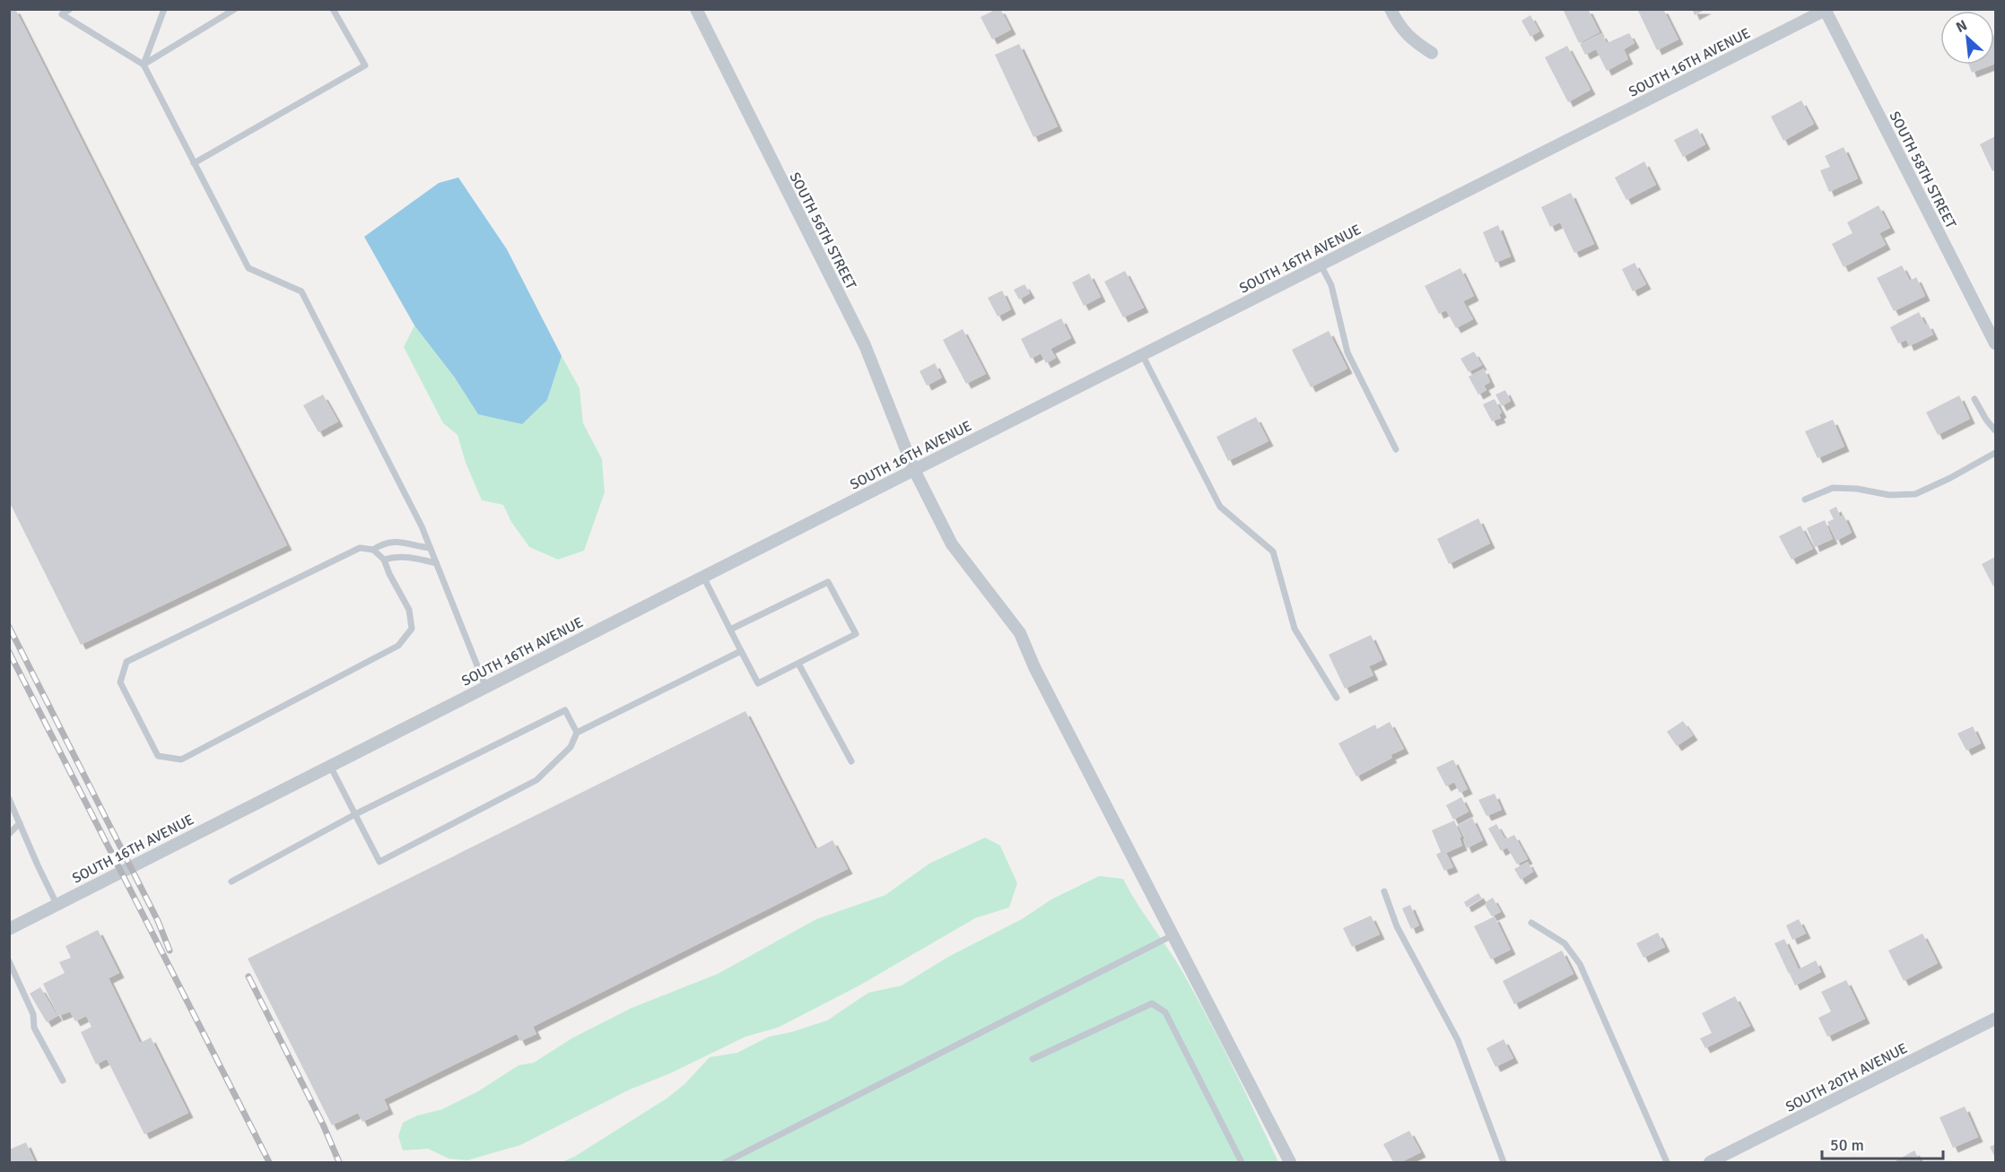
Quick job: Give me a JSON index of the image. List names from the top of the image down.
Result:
{
  "streets": {
    "street": [
      "SOUTH 16TH AVENUE",
      "SOUTH 58TH STREET",
      "SOUTH 56TH STREET",
      "SOUTH 20TH AVENUE"
    ]
  },
  "crossings": [
    ["SOUTH 16TH AVENUE", "SOUTH 58TH STREET"],
    ["SOUTH 16TH AVENUE", "SOUTH 56TH STREET"]
  ],
  "scale_bar": "50 m",
  "north": "top left"
}
